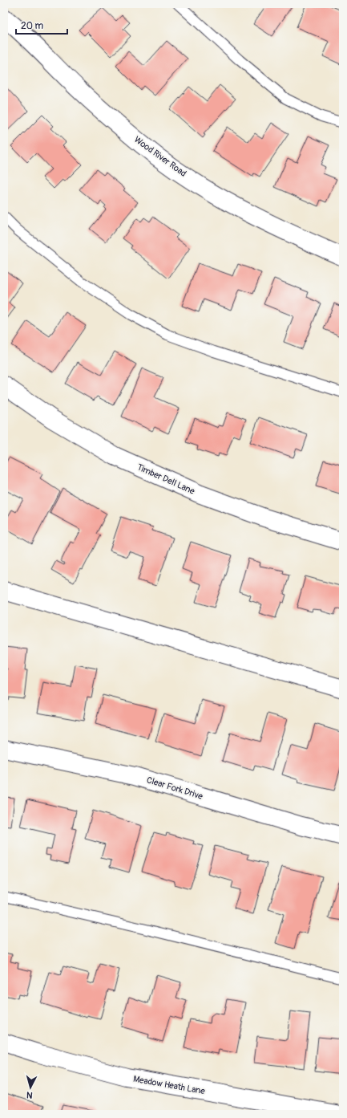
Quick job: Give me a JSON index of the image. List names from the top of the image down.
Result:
{
  "streets": {
    "street": [
      "Wood River Road",
      "Timber Dell Lane",
      "Clear Fork Drive",
      "Meadow Heath Lane"
    ]
  },
  "scale_bar": "20 m",
  "north": "bottom"
}
